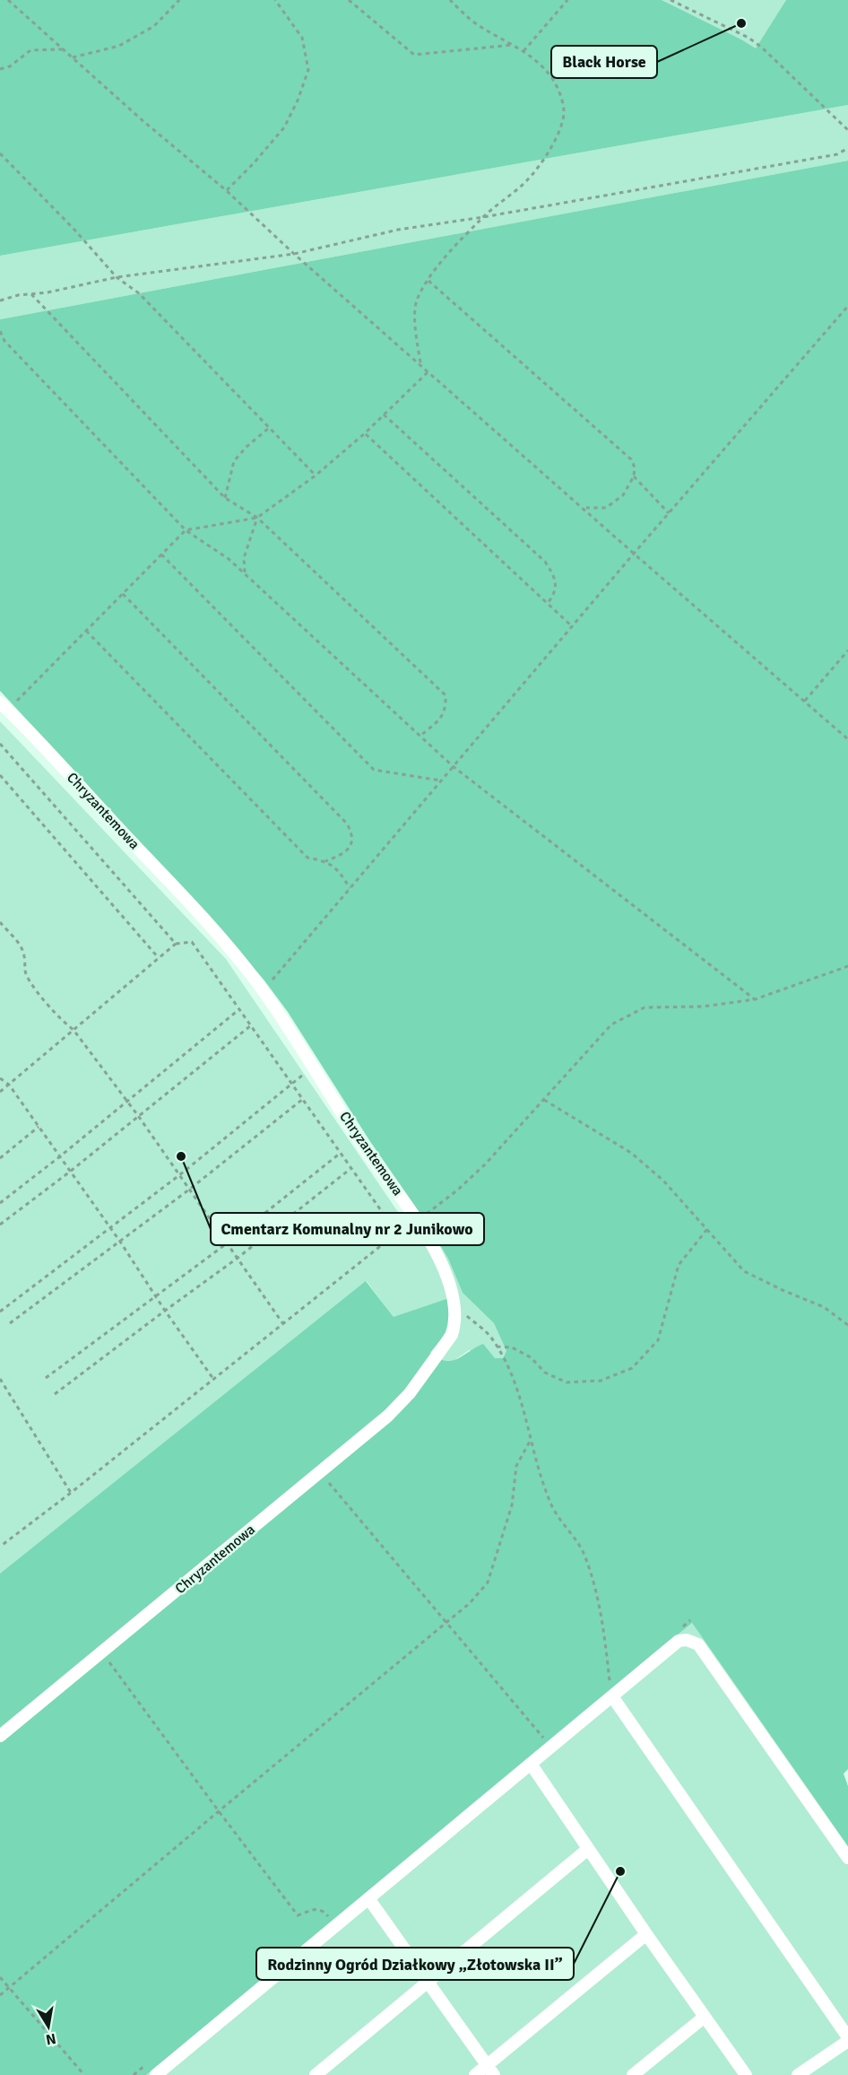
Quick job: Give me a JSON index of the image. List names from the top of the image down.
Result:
{
  "streets": {
    "street": ["Chryzantemowa"]
  },
  "places": ["Black Horse", "Cmentarz Komunalny nr 2 Junikowo", "Rodzinny Ogród Działkowy „Złotowska II”"],
  "north": "bottom"
}
